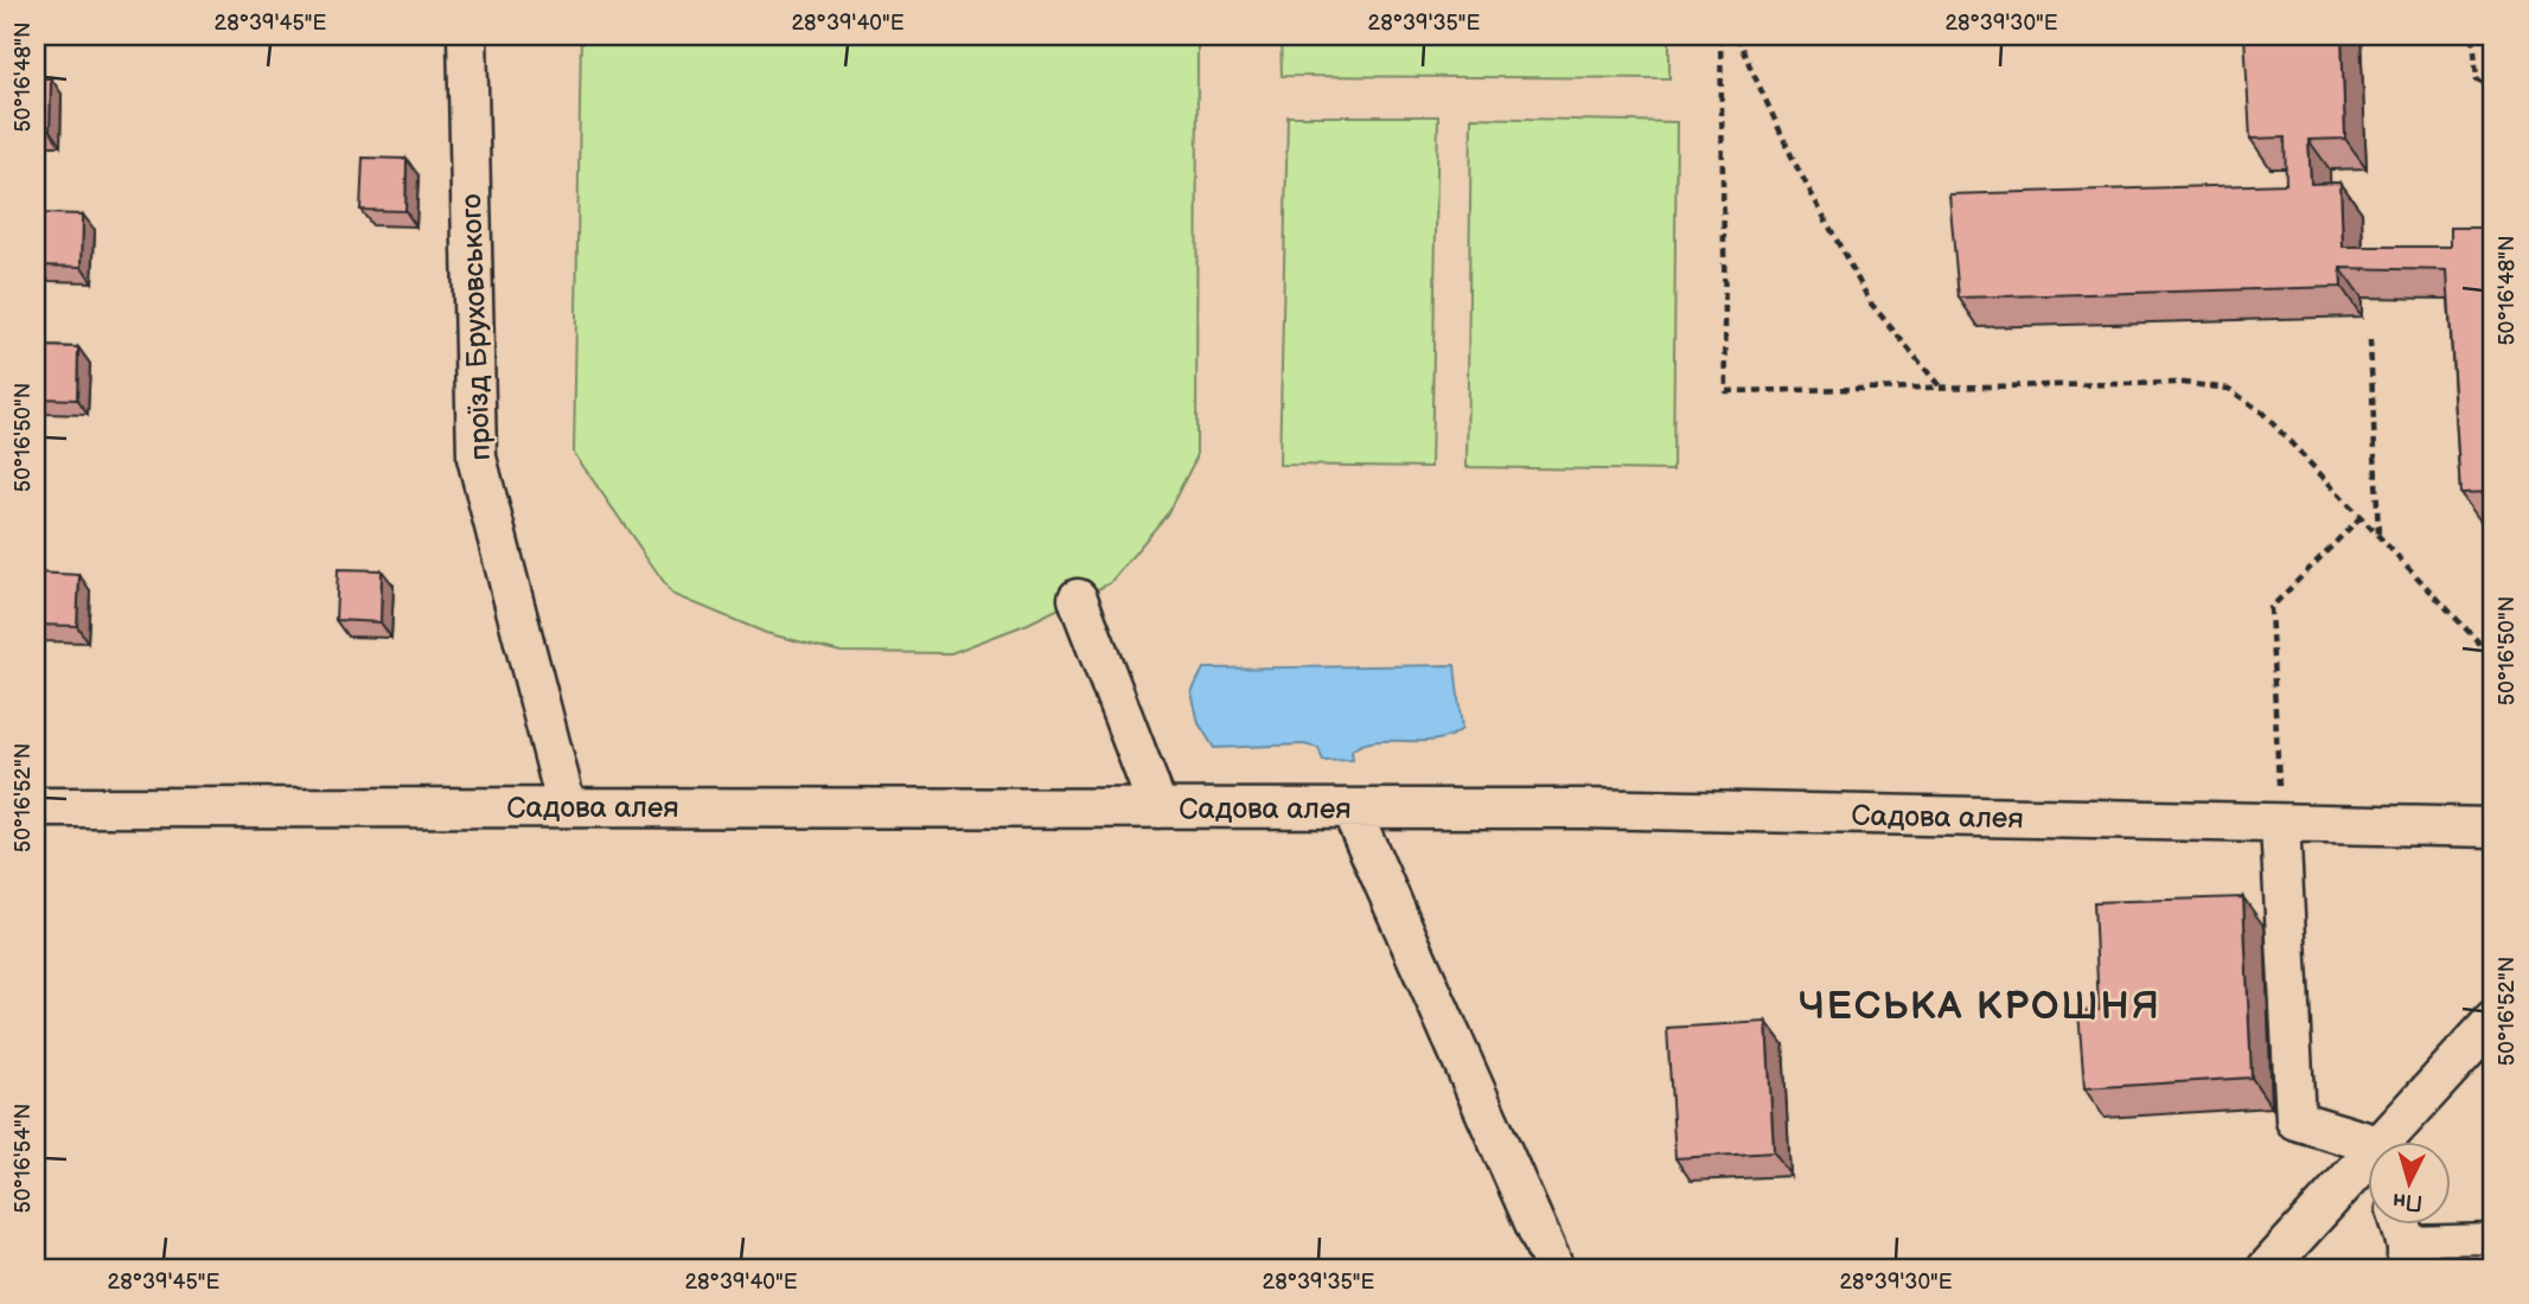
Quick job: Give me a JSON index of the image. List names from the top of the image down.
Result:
{
  "streets": {
    "street": ["проїзд Бруховського", "Садова алея"]
  },
  "crossings": [
    ["проїзд Бруховського", "Садова алея"]
  ],
  "districts": ["ЧЕСЬКА КРОШНЯ"],
  "north": "bottom",
  "coordinates": [
    "28°39'45\"E",
    "28°39'40\"E",
    "28°39'35\"E",
    "28°39'30\"E",
    "50°16'48\"N",
    "50°16'50\"N",
    "50°16'52\"N",
    "50°16'54\"N"
  ]
}
